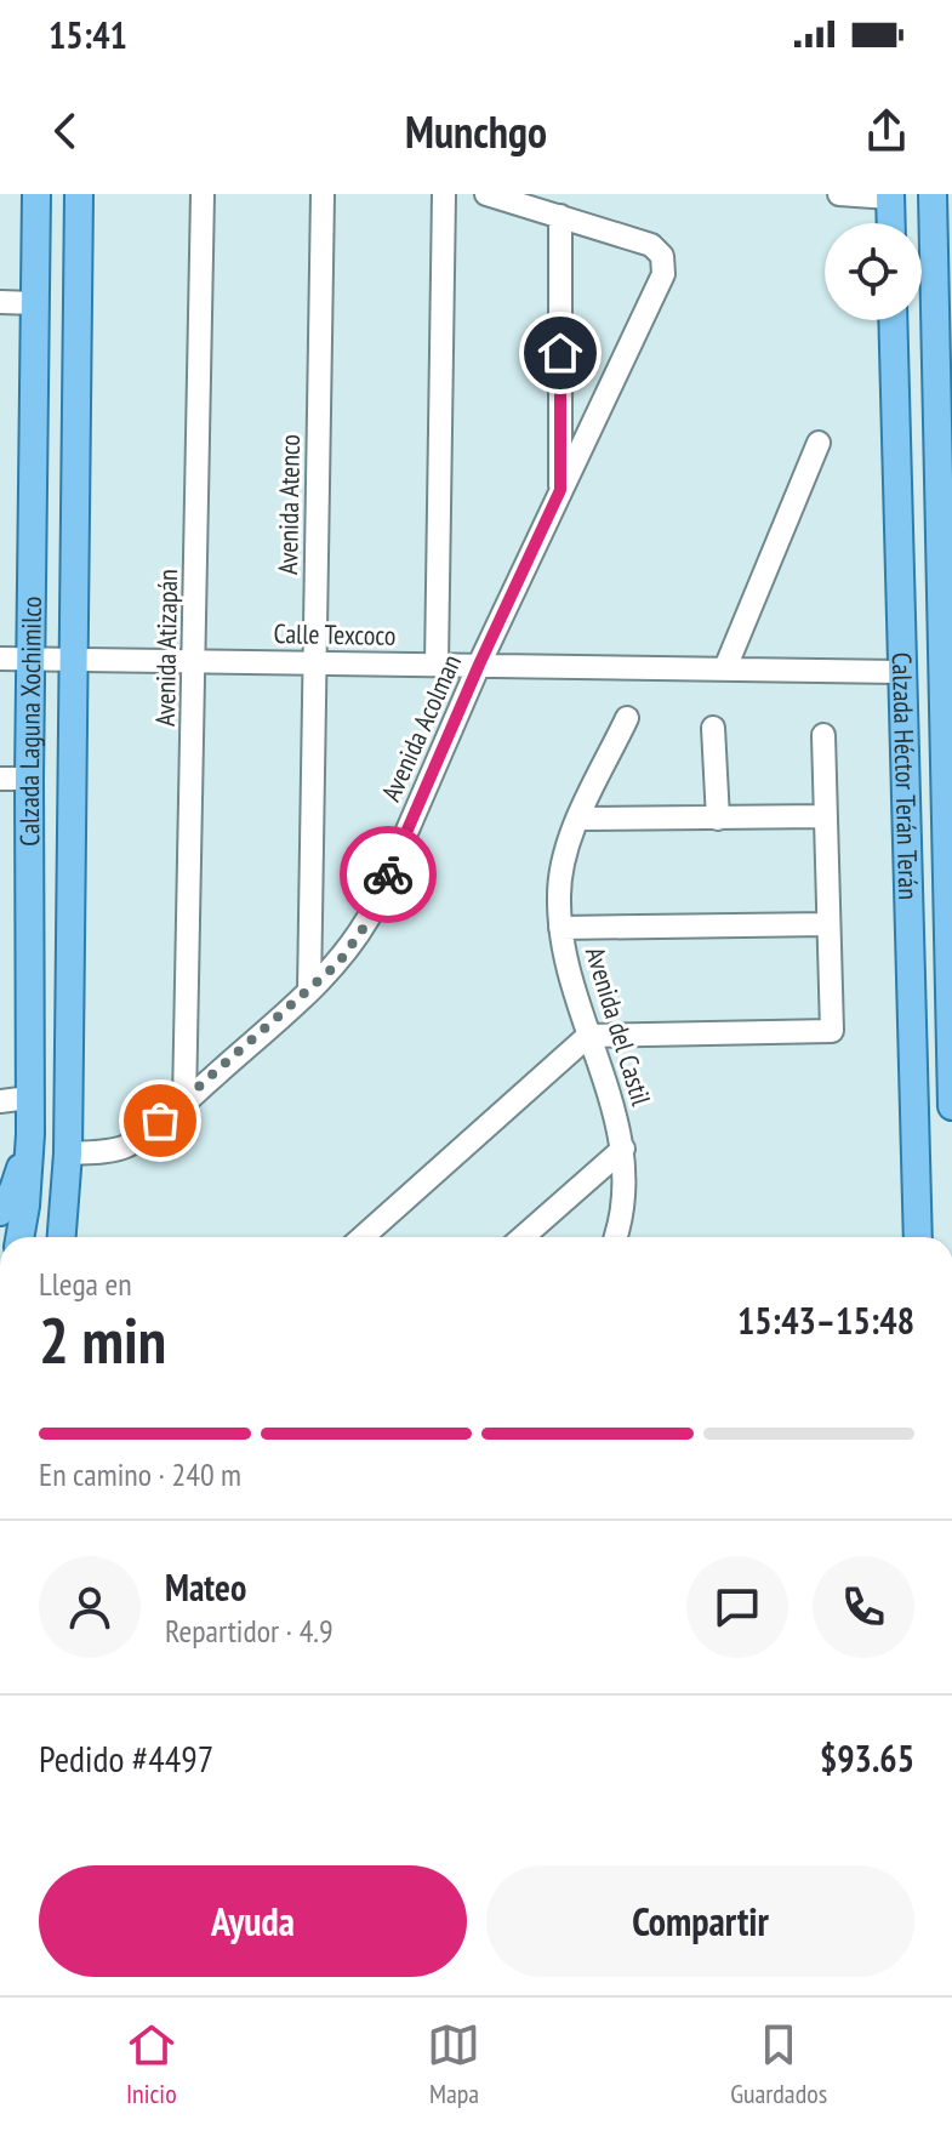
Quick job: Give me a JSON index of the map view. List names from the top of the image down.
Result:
{
  "streets": {
    "main road": ["Calzada Laguna Xochimilco", "Calzada Héctor Terán Terán"],
    "street": [
      "Avenida Atenco",
      "Calle Texcoco",
      "Avenida Atizapán",
      "Avenida Acolman",
      "Avenida del Castil"
    ]
  },
  "crossings": [
    ["Avenida Atenco", "Calle Texcoco"],
    ["Avenida Atenco", "Avenida Acolman"],
    ["Calle Texcoco", "Avenida Atizapán"],
    ["Calle Texcoco", "Calzada Laguna Xochimilco"],
    ["Calle Texcoco", "Avenida Acolman"],
    ["Calle Texcoco", "Calzada Héctor Terán Terán"],
    ["Avenida Atizapán", "Avenida Acolman"],
    ["Calzada Laguna Xochimilco", "Avenida Acolman"]
  ],
  "page": {
    "status": "15:41",
    "header": "Munchgo",
    "heading": ["2 min", "Llega en", "15:43–15:48"],
    "panel": [
      "Mateo",
      "Repartidor · 4.9",
      "Pedido #4497",
      "$93.65"
    ],
    "bar": "En camino · 240 m",
    "buttons": ["Ayuda", "Compartir"],
    "tabs": ["Inicio", "Mapa", "Guardados"]
  }
}
